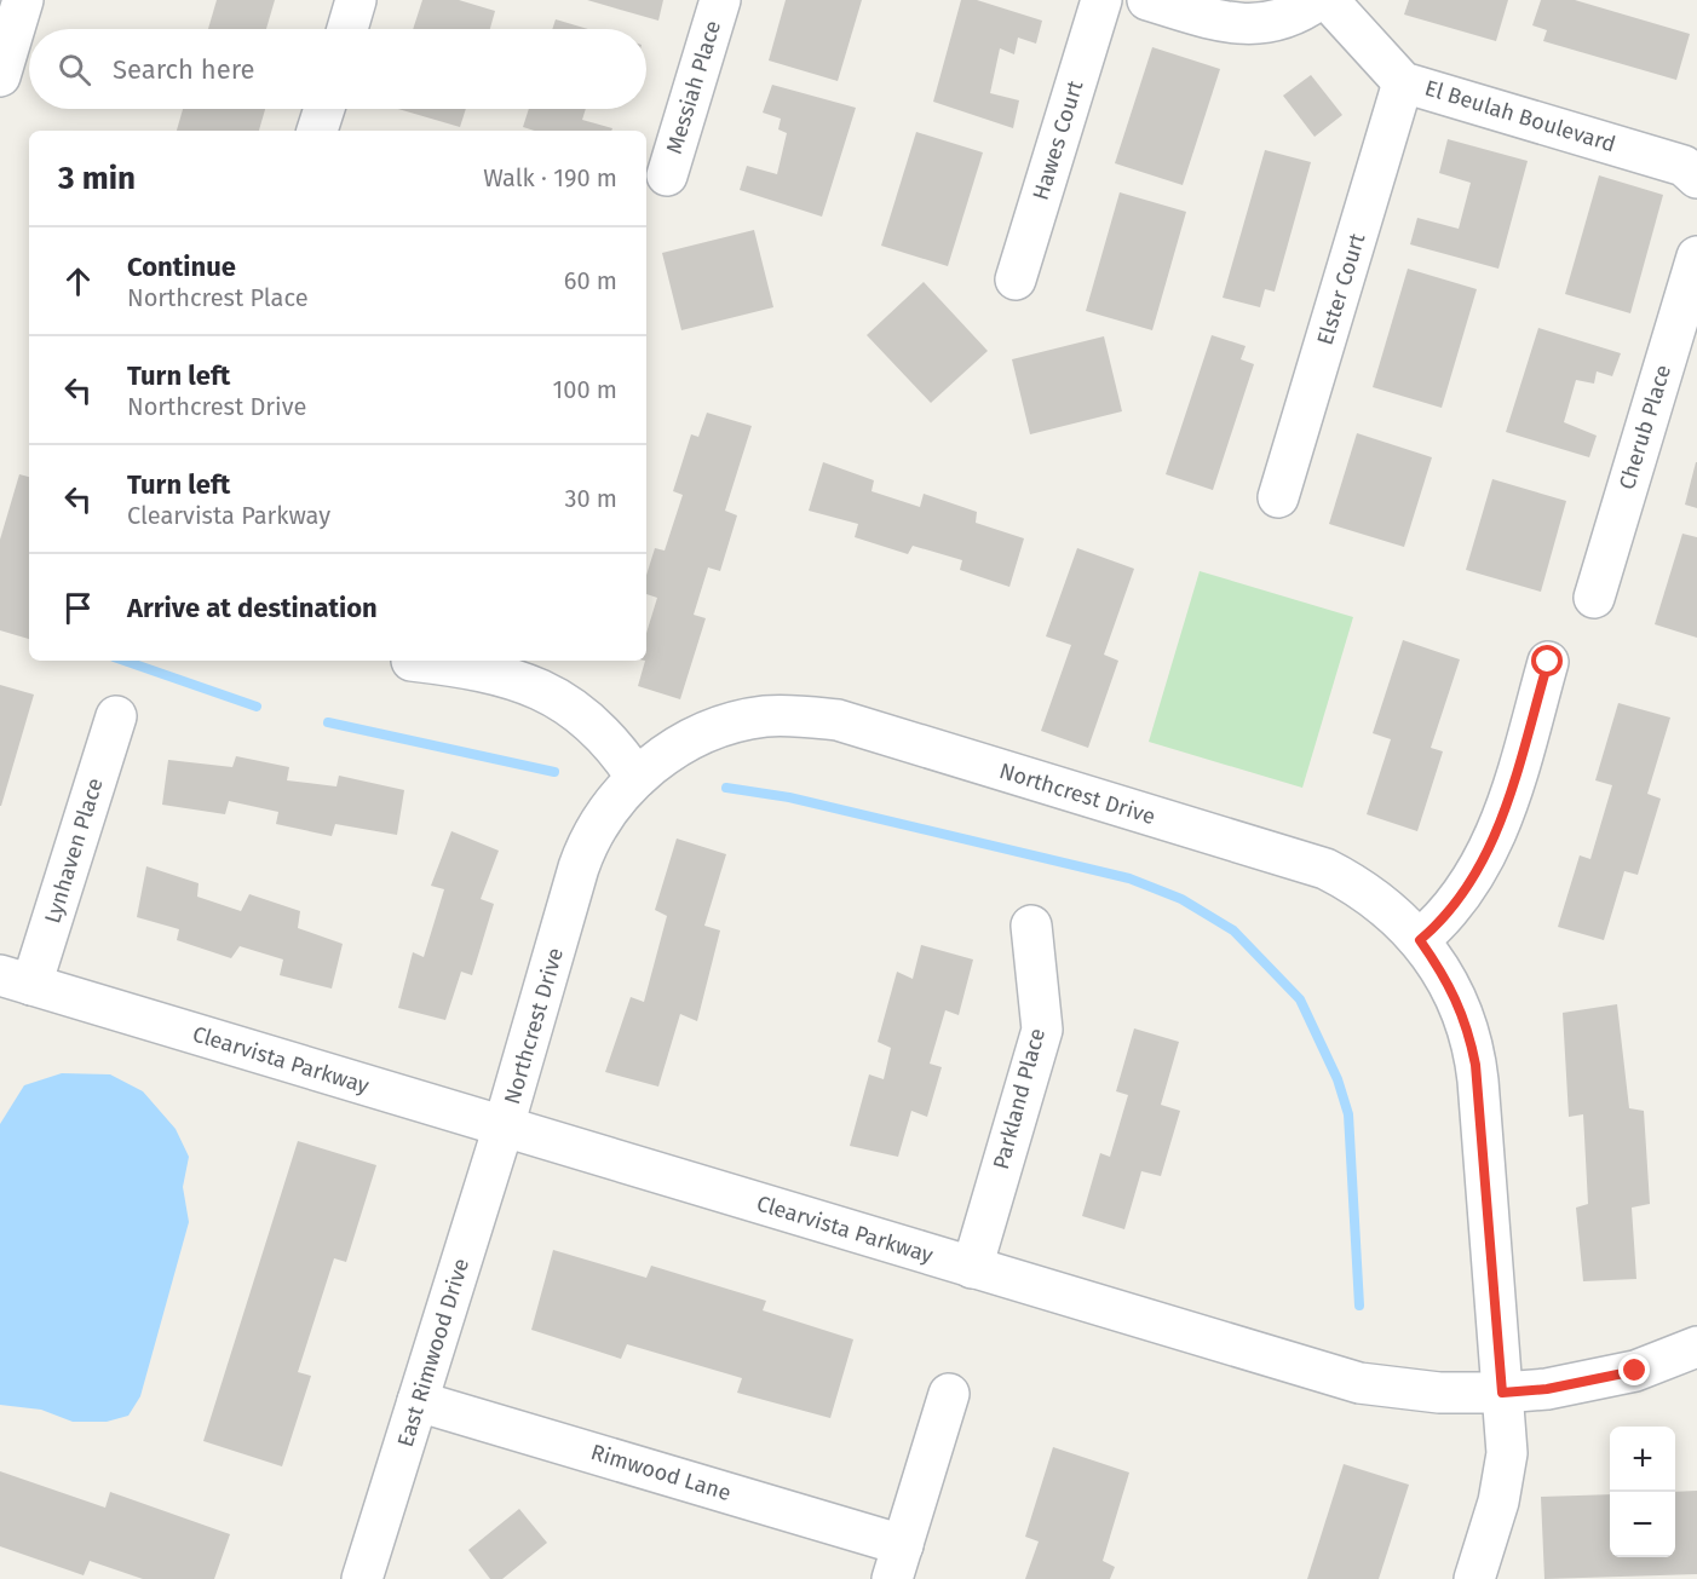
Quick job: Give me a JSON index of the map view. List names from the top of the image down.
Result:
{
  "streets": {
    "street": [
      "Messiah Place",
      "El Beulah Boulevard",
      "Hawes Court",
      "Elster Court",
      "Cherub Place",
      "Northcrest Drive",
      "Lynhaven Place",
      "Clearvista Parkway",
      "Parkland Place",
      "East Rimwood Drive",
      "Rimwood Lane"
    ]
  },
  "crossings": [
    ["El Beulah Boulevard", "Elster Court"],
    ["Northcrest Drive", "Clearvista Parkway"],
    ["Northcrest Drive", "East Rimwood Drive"],
    ["Lynhaven Place", "Clearvista Parkway"],
    ["Clearvista Parkway", "Parkland Place"],
    ["Clearvista Parkway", "East Rimwood Drive"],
    ["East Rimwood Drive", "Rimwood Lane"]
  ],
  "page": {
    "search": "Search here",
    "heading": ["3 min", "Walk · 190 m"],
    "list": [
      ["Continue", "Northcrest Place", "60 m"],
      ["Turn left", "Northcrest Drive", "100 m"],
      ["Turn left", "Clearvista Parkway", "30 m"],
      "Arrive at destination"
    ],
    "map_buttons": ["+", "−"]
  }
}
